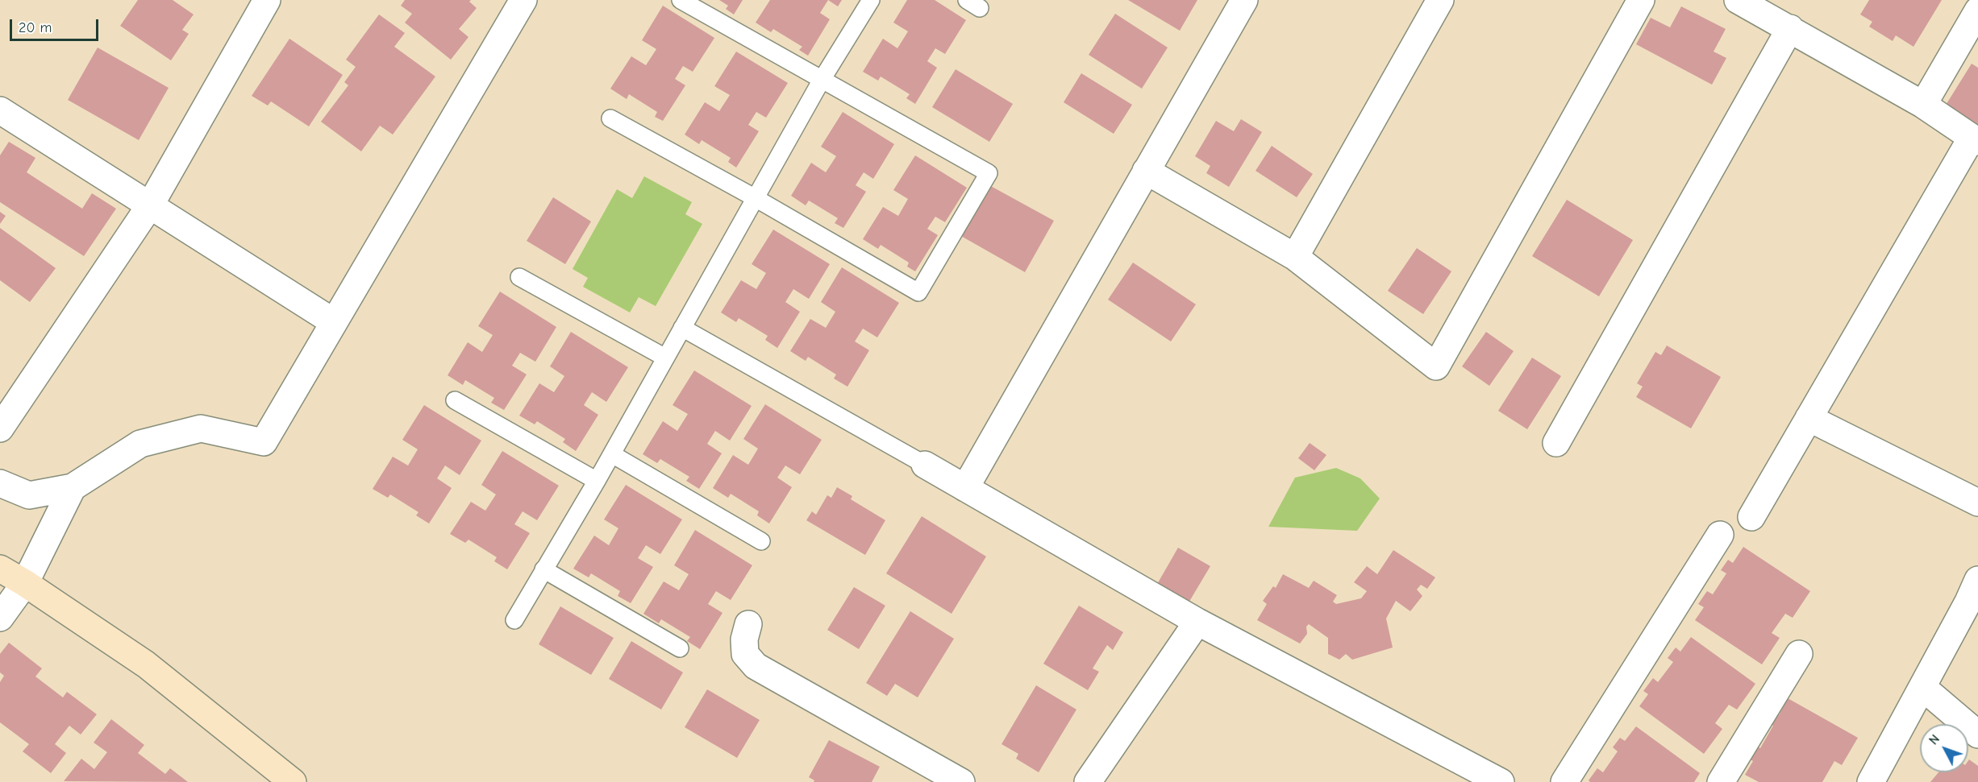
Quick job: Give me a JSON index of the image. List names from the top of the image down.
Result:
{
  "scale_bar": "20 m",
  "north": "top left"
}
